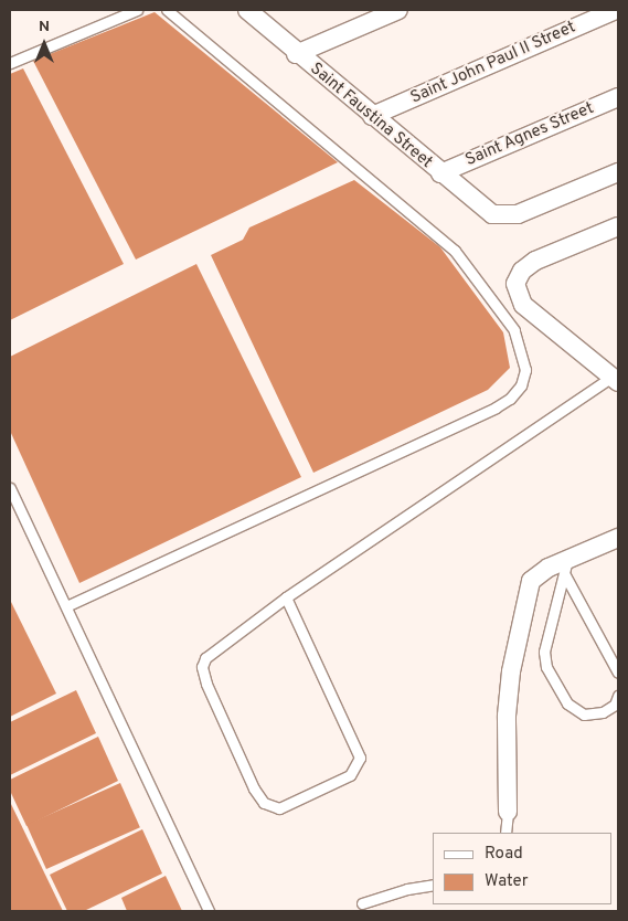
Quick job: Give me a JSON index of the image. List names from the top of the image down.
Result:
{
  "streets": {
    "street": ["Saint John Paul II Street", "Saint Faustina Street", "Saint Agnes Street"]
  },
  "crossings": [
    ["Saint John Paul II Street", "Saint Faustina Street"],
    ["Saint Faustina Street", "Saint Agnes Street"]
  ],
  "legend": ["Road", "Water"],
  "north": "top"
}
